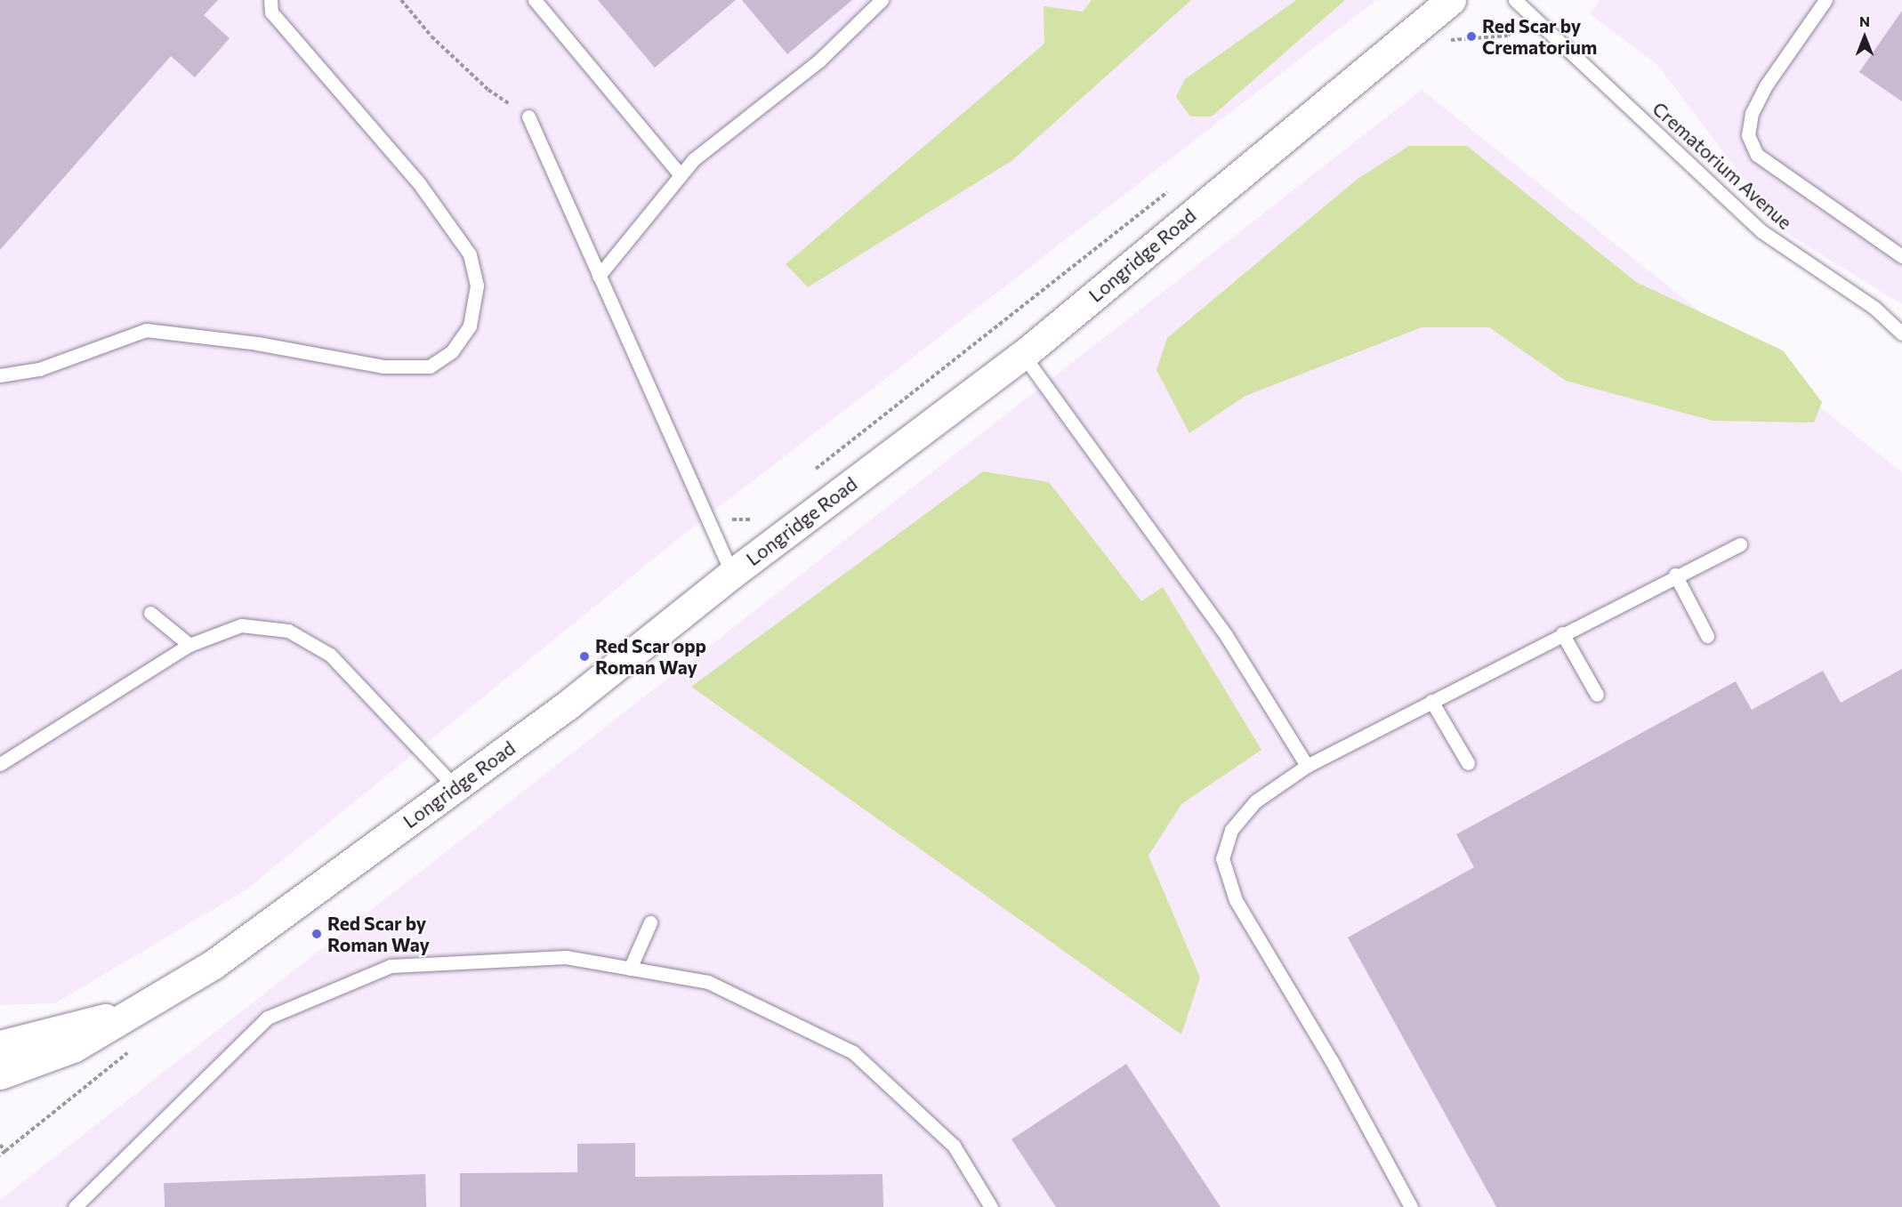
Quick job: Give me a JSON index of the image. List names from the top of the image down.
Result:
{
  "streets": {
    "main road": ["Longridge Road"],
    "lane": ["Crematorium Avenue"]
  },
  "places": ["Red Scar by Crematorium", "Red Scar opp Roman Way", "Red Scar by Roman Way"],
  "north": "top"
}
